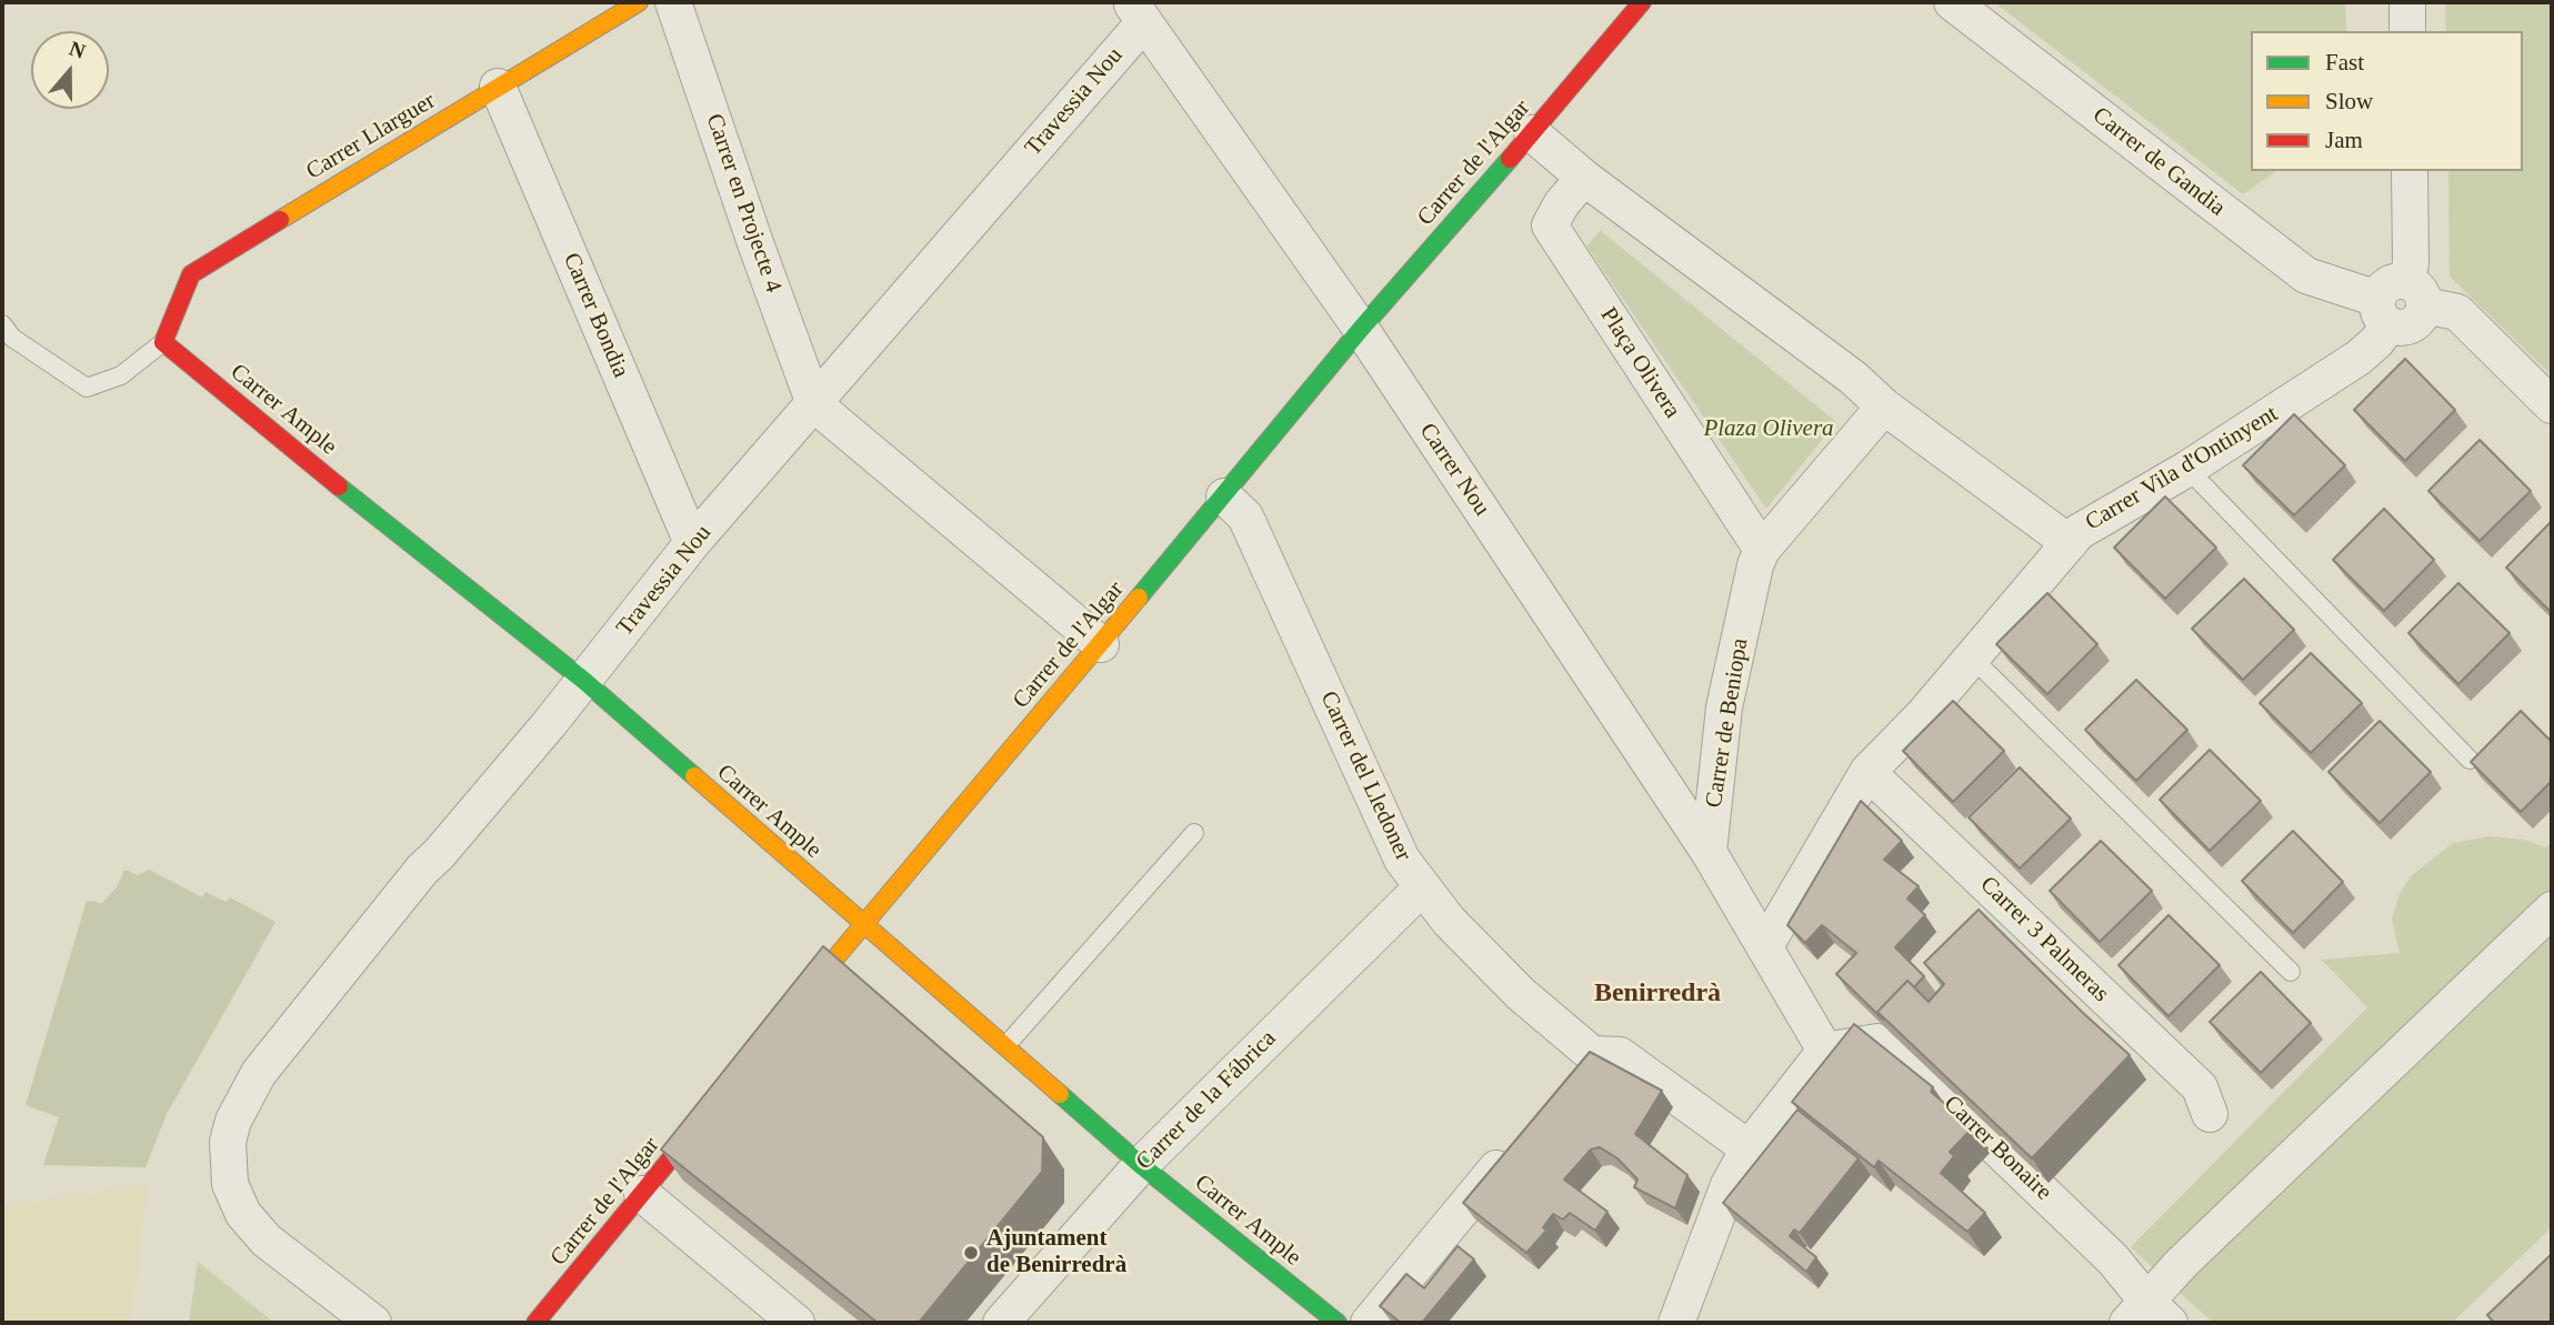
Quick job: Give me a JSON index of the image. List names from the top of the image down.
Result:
{
  "streets": {
    "street": [
      "Travessia Nou",
      "Carrer Llarguer",
      "Carrer de Gandia",
      "Carrer de l'Algar",
      "Carrer en Projecte 4",
      "Carrer Bondia",
      "Plaça Olivera",
      "Carrer Ample",
      "Carrer Vila d'Ontinyent",
      "Carrer Nou",
      "Carrer de Beniopa",
      "Carrer del Lledoner",
      "Carrer 3 Palmeras",
      "Carrer de la Fábrica",
      "Carrer Bonaire"
    ]
  },
  "crossings": [
    ["Travessia Nou", "Carrer en Projecte 4"],
    ["Travessia Nou", "Carrer Bondia"],
    ["Travessia Nou", "Carrer Ample"],
    ["Travessia Nou", "Carrer Nou"],
    ["Carrer Llarguer", "Carrer Bondia"],
    ["Carrer Llarguer", "Carrer Ample"],
    ["Carrer de Gandia", "Carrer Vila d'Ontinyent"],
    ["Carrer de l'Algar", "Carrer Ample"],
    ["Carrer de l'Algar", "Carrer Nou"],
    ["Carrer de l'Algar", "Carrer del Lledoner"],
    ["Plaça Olivera", "Carrer de Beniopa"],
    ["Carrer Ample", "Carrer de la Fábrica"],
    ["Carrer Vila d'Ontinyent", "Carrer Nou"],
    ["Carrer Vila d'Ontinyent", "Carrer 3 Palmeras"],
    ["Carrer Nou", "Carrer de Beniopa"],
    ["Carrer Nou", "Carrer Bonaire"],
    ["Carrer del Lledoner", "Carrer de la Fábrica"]
  ],
  "districts": ["Benirredrà"],
  "parks": ["Plaza Olivera"],
  "places": ["Ajuntament de Benirredrà"],
  "legend": ["Fast", "Slow", "Jam"],
  "north": "top"
}
